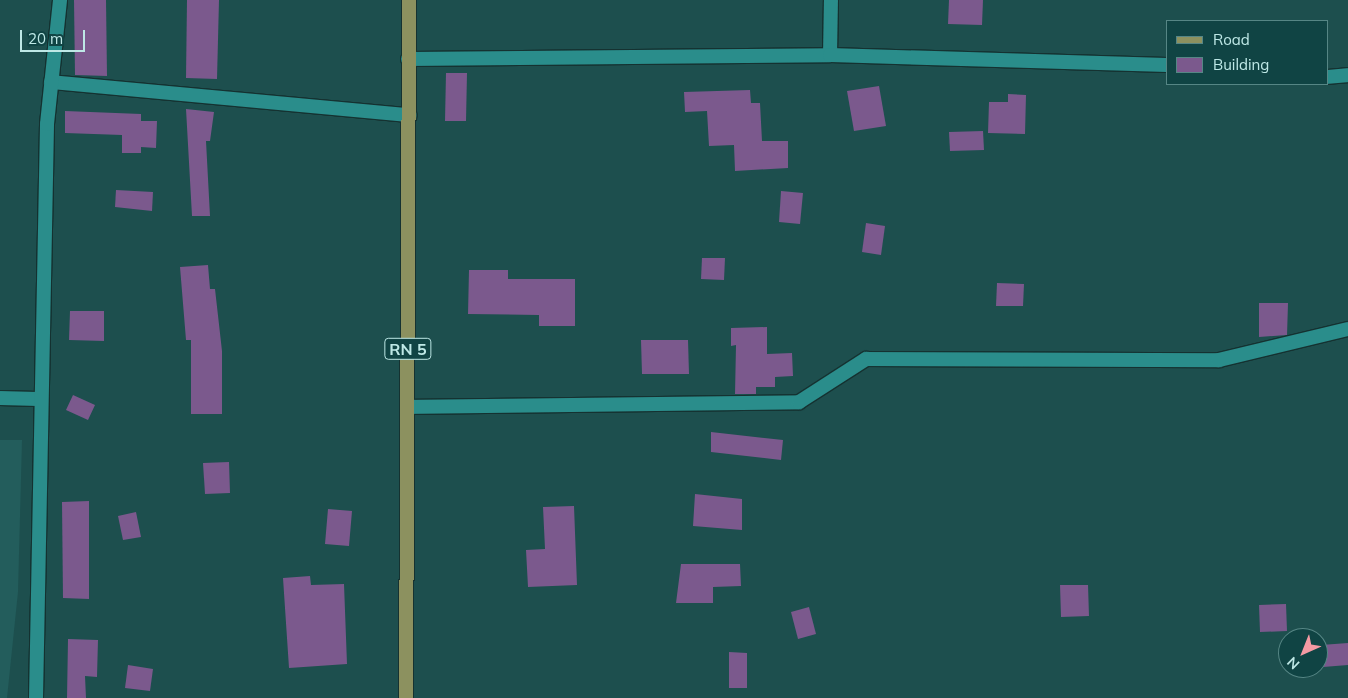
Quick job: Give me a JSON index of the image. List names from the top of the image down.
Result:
{
  "streets": {
    "main road": ["RN 5"]
  },
  "legend": ["Road", "Building"],
  "scale_bar": "20 m",
  "north": "bottom left"
}
